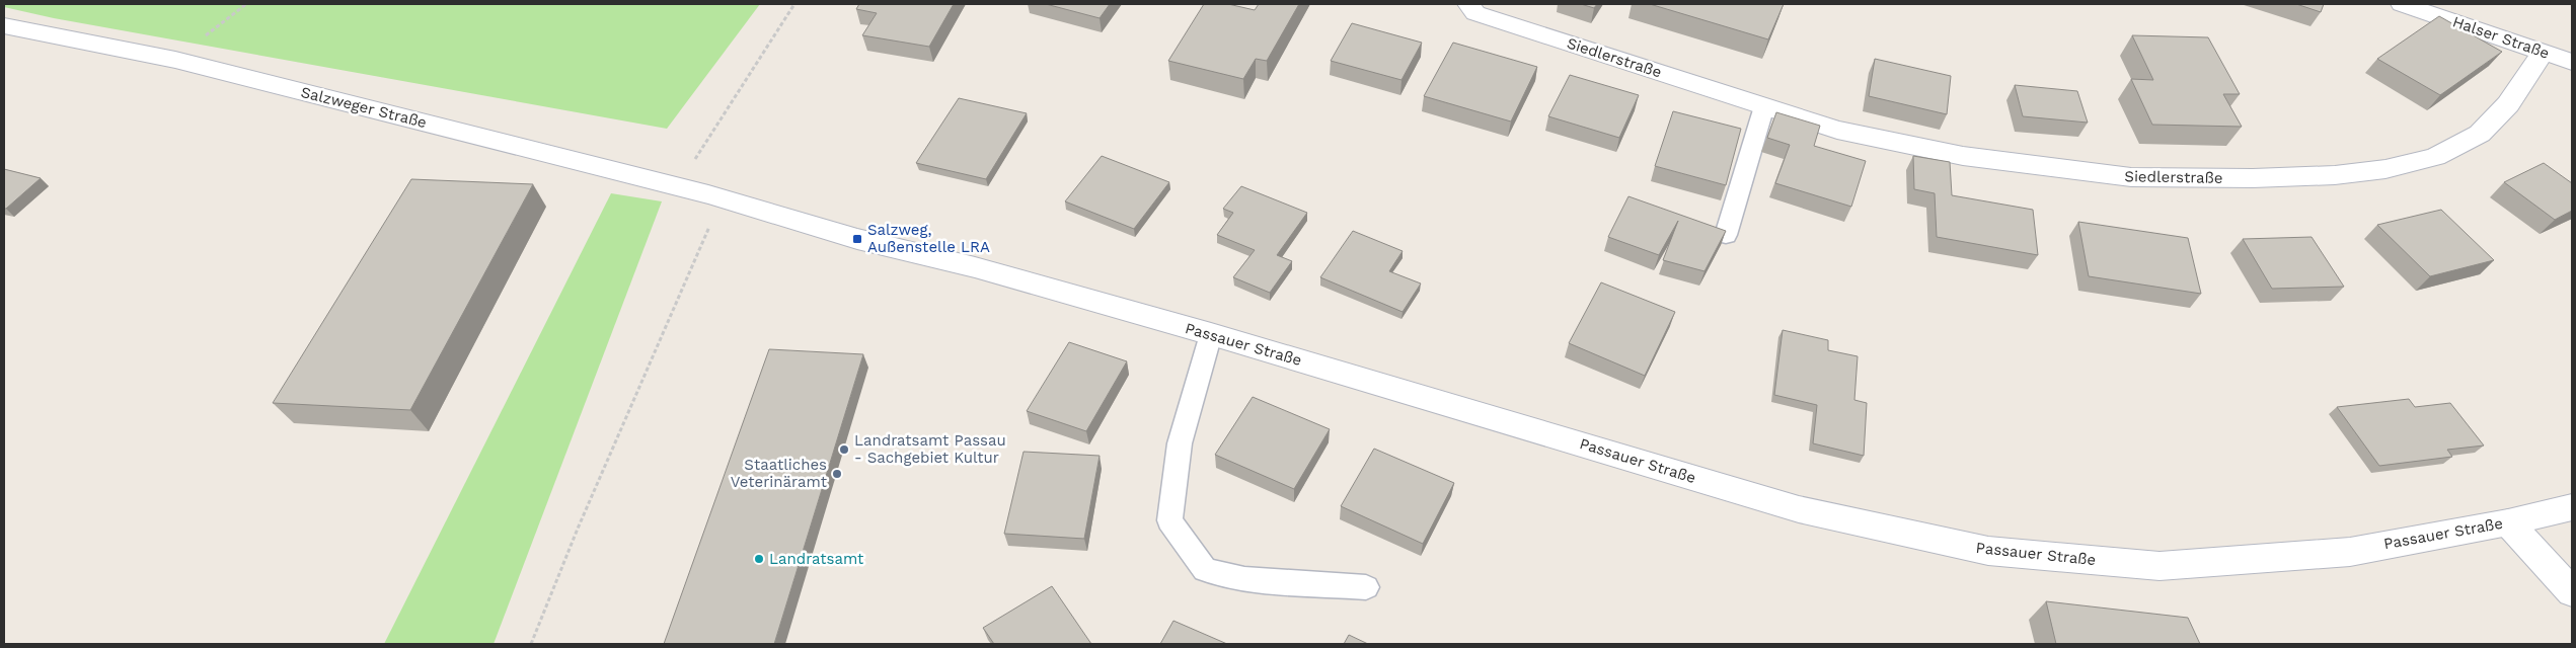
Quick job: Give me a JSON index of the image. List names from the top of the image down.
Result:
{
  "streets": {
    "street": [
      "Halser Straße",
      "Siedlerstraße",
      "Salzweger Straße",
      "Passauer Straße"
    ]
  },
  "crossings": [
    ["Halser Straße", "Siedlerstraße"],
    ["Salzweger Straße", "Passauer Straße"]
  ],
  "places": {
    "transit": ["Salzweg, Außenstelle LRA"],
    "other": ["Landratsamt Passau - Sachgebiet Kultur", "Staatliches Veterinäramt", "Landratsamt"]
  }
}
